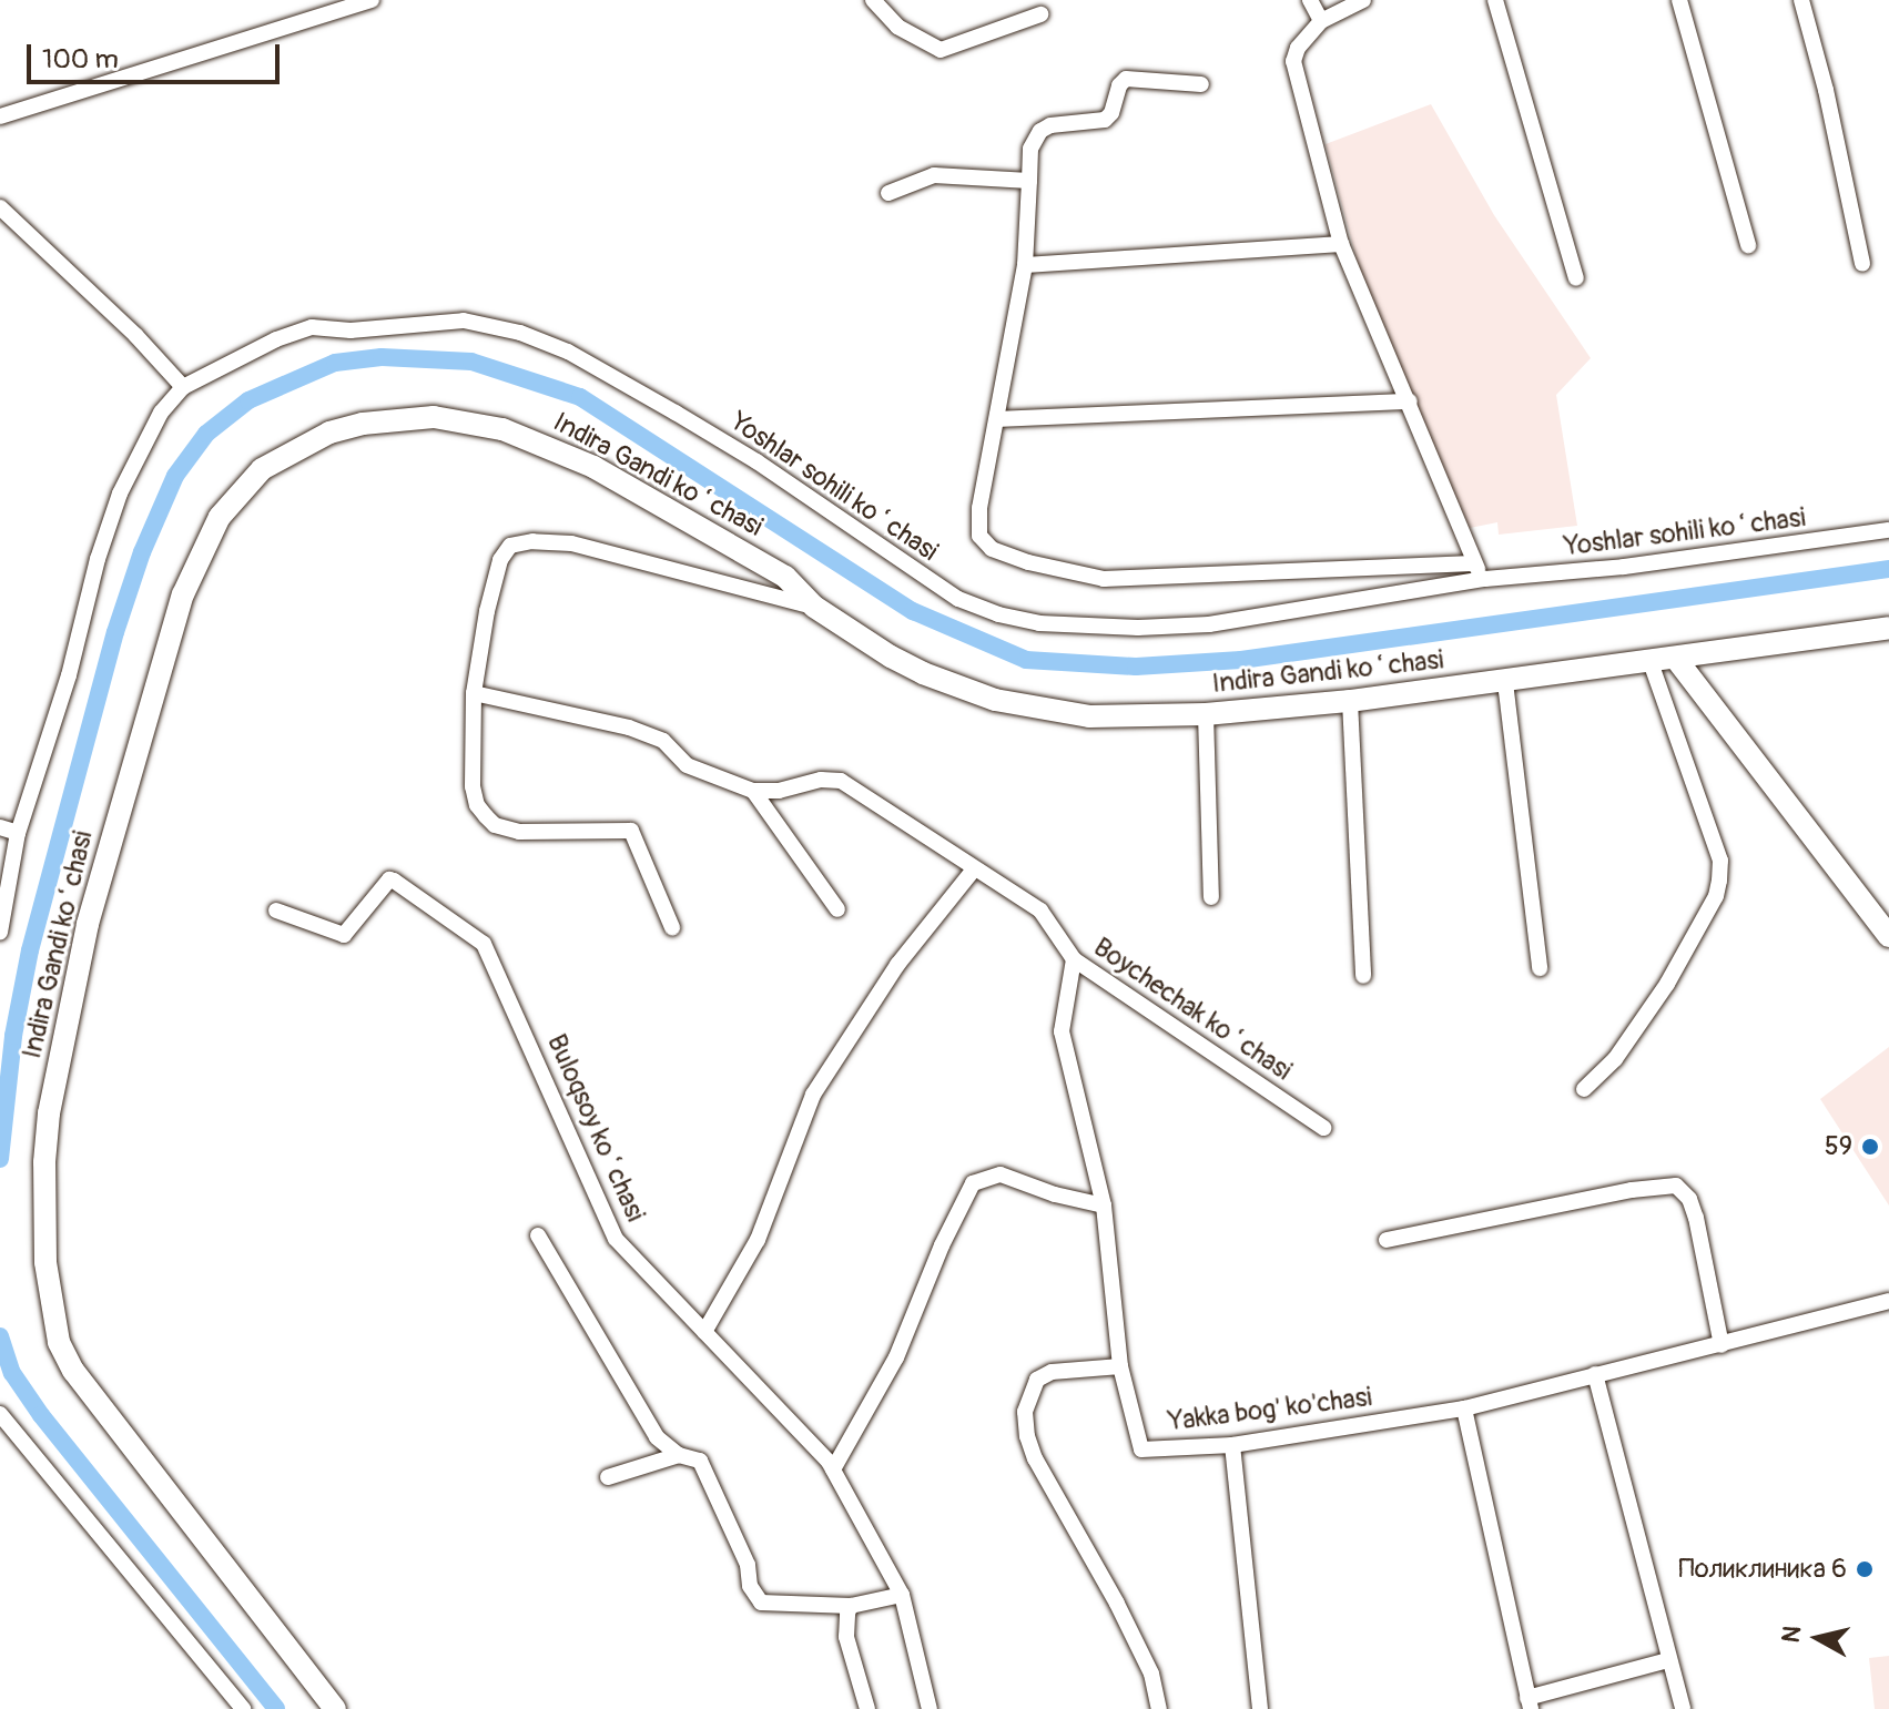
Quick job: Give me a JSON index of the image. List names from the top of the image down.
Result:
{
  "streets": {
    "street": [
      "Indira Gandi koʻchasi",
      "Yoshlar sohili koʻchasi",
      "Boychechak koʻchasi",
      "Buloqsoy koʻchasi",
      "Yakka bog' ko'chasi"
    ]
  },
  "crossings": [
    ["Boychechak koʻchasi", "Yakka bog' ko'chasi"]
  ],
  "places": ["59", "Поликлиника 6"],
  "scale_bar": "100 m",
  "north": "left"
}
